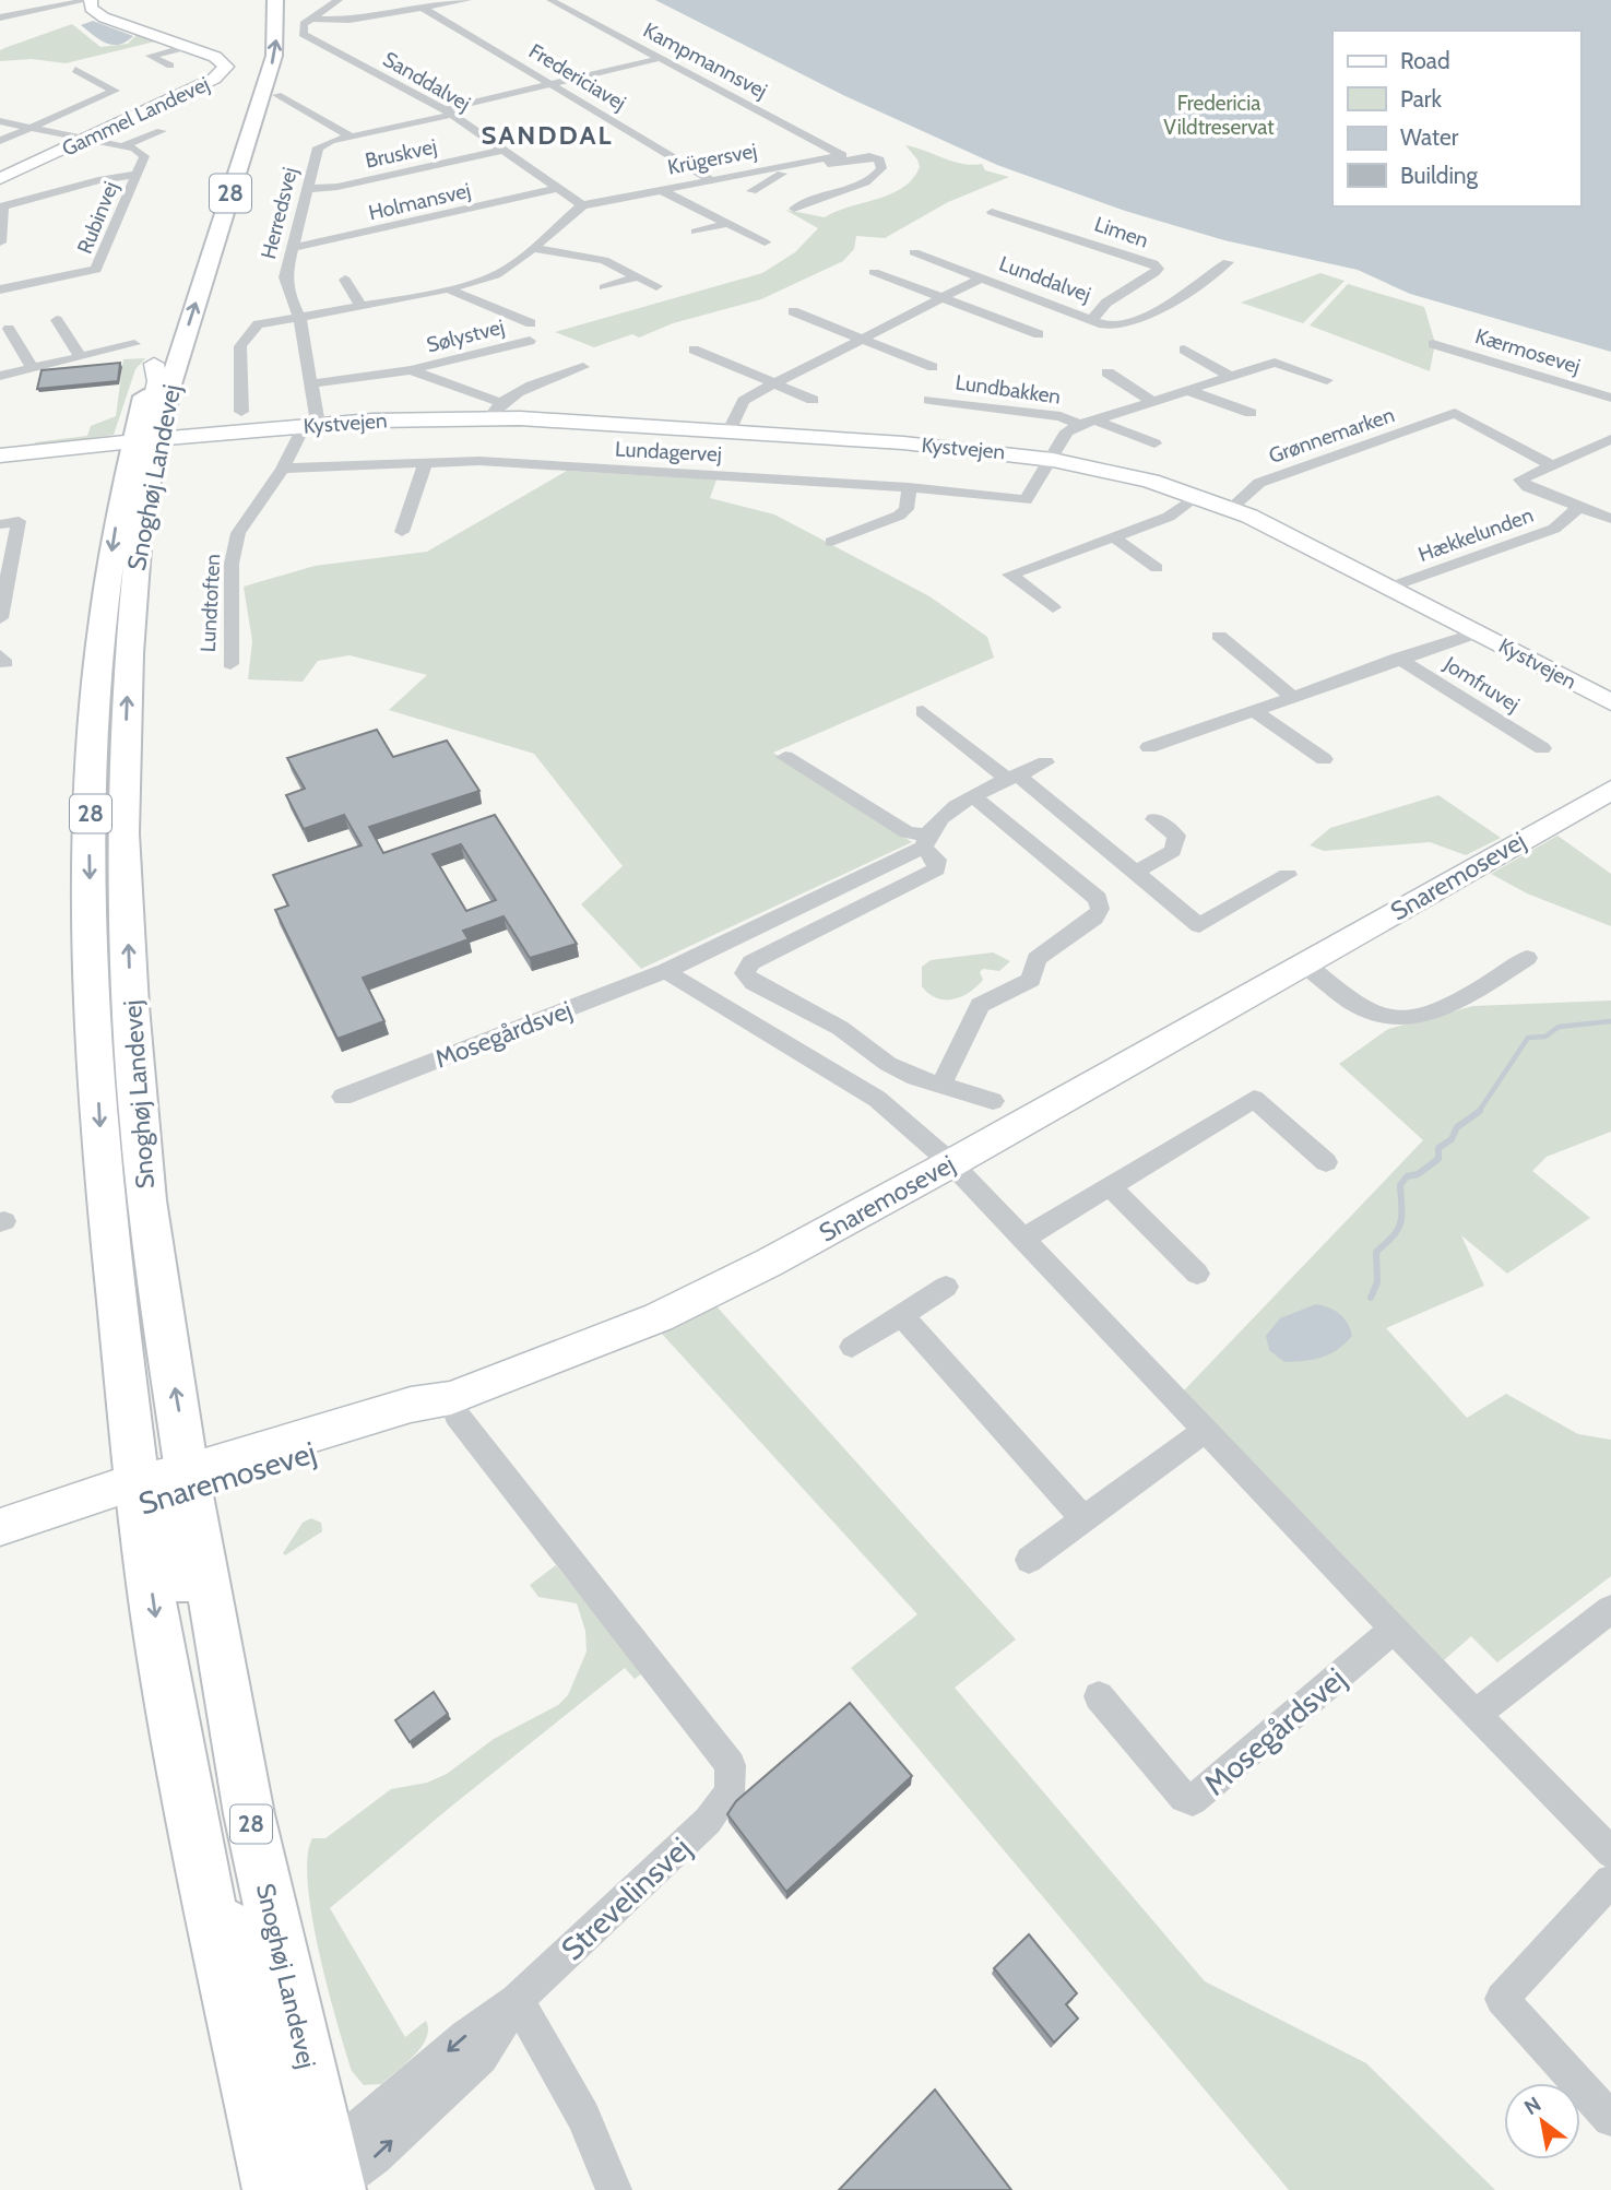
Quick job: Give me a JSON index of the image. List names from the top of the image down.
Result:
{
  "streets": {
    "main road": ["28", "Snoghøj Landevej"],
    "street": [
      "Kampmannsvej",
      "Fredericiavej",
      "Sanddalvej",
      "Gammel Landevej",
      "Bruskvej",
      "Krügersvej",
      "Holmansvej",
      "Herredsvej",
      "Rubinvej",
      "Limen",
      "Lunddalvej",
      "Sølystvej",
      "Kærmosevej",
      "Lundbakken",
      "Kystvejen",
      "Grønnemarken",
      "Lundagervej",
      "Hækkelunden",
      "Lundtoften",
      "Jomfruvej",
      "Snaremosevej",
      "Mosegårdsvej",
      "Strevelinsvej"
    ]
  },
  "crossings": [
    ["Kampmannsvej", "Krügersvej"],
    ["Kampmannsvej", "Herredsvej"],
    ["Fredericiavej", "Krügersvej"],
    ["Fredericiavej", "Herredsvej"],
    ["Sanddalvej", "Bruskvej"],
    ["Sanddalvej", "Krügersvej"],
    ["Sanddalvej", "Holmansvej"],
    ["Sanddalvej", "Herredsvej"],
    ["Gammel Landevej", "Rubinvej"],
    ["Bruskvej", "Herredsvej"],
    ["Krügersvej", "Herredsvej"],
    ["Holmansvej", "Herredsvej"],
    ["Herredsvej", "Sølystvej"],
    ["Herredsvej", "Kystvejen"],
    ["Herredsvej", "Lundtoften"],
    ["Limen", "Lunddalvej"],
    ["Lunddalvej", "Kystvejen"],
    ["Sølystvej", "Kystvejen"],
    ["Kystvejen", "Grønnemarken"],
    ["Kystvejen", "Lundagervej"],
    ["Kystvejen", "Snoghøj Landevej"],
    ["Kystvejen", "Hækkelunden"],
    ["Kystvejen", "Lundtoften"],
    ["Kystvejen", "Jomfruvej"],
    ["Lundagervej", "Lundtoften"],
    ["Snoghøj Landevej", "Snaremosevej"],
    ["Snoghøj Landevej", "Strevelinsvej"],
    ["Snaremosevej", "Strevelinsvej"]
  ],
  "districts": ["SANDDAL"],
  "parks": ["Fredericia Vildtreservat"],
  "legend": [
    "Road",
    "Park",
    "Water",
    "Building"
  ],
  "north": "top left"
}
